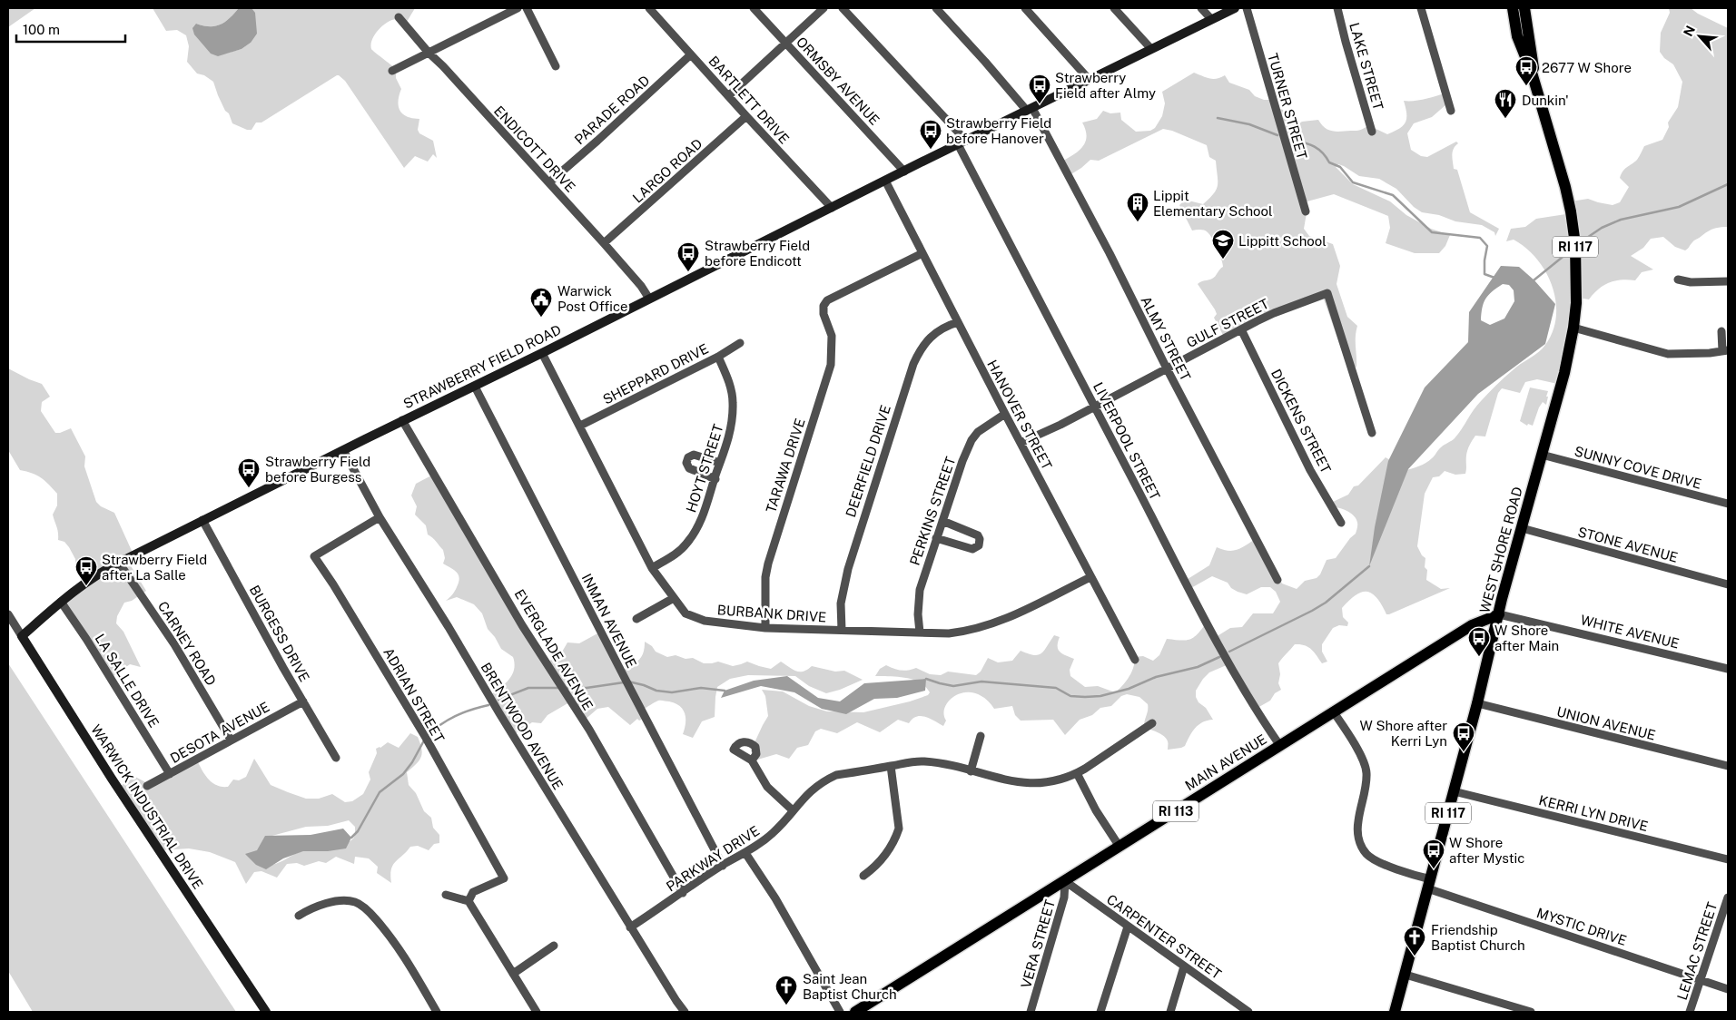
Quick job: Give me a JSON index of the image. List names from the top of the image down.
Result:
{
  "streets": {
    "main road": [
      "RI 117",
      "WEST SHORE ROAD",
      "MAIN AVENUE",
      "RI 113"
    ],
    "street": [
      "LAKE STREET",
      "ORMSBY AVENUE",
      "BARTLETT DRIVE",
      "TURNER STREET",
      "PARADE ROAD",
      "ENDICOTT DRIVE",
      "LARGO ROAD",
      "GULF STREET",
      "ALMY STREET",
      "STRAWBERRY FIELD ROAD",
      "SHEPPARD DRIVE",
      "HANOVER STREET",
      "DICKENS STREET",
      "LIVERPOOL STREET",
      "DEERFIELD DRIVE",
      "TARAWA DRIVE",
      "SUNNY COVE DRIVE",
      "HOYT STREET",
      "PERKINS STREET",
      "STONE AVENUE",
      "BURBANK DRIVE",
      "INMAN AVENUE",
      "WHITE AVENUE",
      "BURGESS DRIVE",
      "CARNEY ROAD",
      "EVERGLADE AVENUE",
      "LA SALLE DRIVE",
      "ADRIAN STREET",
      "UNION AVENUE",
      "BRENTWOOD AVENUE",
      "DESOTA AVENUE",
      "WARWICK INDUSTRIAL DRIVE",
      "KERRI LYN DRIVE",
      "PARKWAY DRIVE",
      "MYSTIC DRIVE",
      "CARPENTER STREET",
      "VERA STREET",
      "LEMAC STREET"
    ]
  },
  "crossings": [
    ["ORMSBY AVENUE", "STRAWBERRY FIELD ROAD"],
    ["BARTLETT DRIVE", "PARADE ROAD"],
    ["BARTLETT DRIVE", "LARGO ROAD"],
    ["BARTLETT DRIVE", "STRAWBERRY FIELD ROAD"],
    ["PARADE ROAD", "ENDICOTT DRIVE"],
    ["ENDICOTT DRIVE", "LARGO ROAD"],
    ["ENDICOTT DRIVE", "STRAWBERRY FIELD ROAD"],
    ["GULF STREET", "ALMY STREET"],
    ["GULF STREET", "HANOVER STREET"],
    ["GULF STREET", "DICKENS STREET"],
    ["GULF STREET", "LIVERPOOL STREET"],
    ["ALMY STREET", "STRAWBERRY FIELD ROAD"],
    ["STRAWBERRY FIELD ROAD", "HANOVER STREET"],
    ["STRAWBERRY FIELD ROAD", "LIVERPOOL STREET"],
    ["STRAWBERRY FIELD ROAD", "BURBANK DRIVE"],
    ["STRAWBERRY FIELD ROAD", "INMAN AVENUE"],
    ["STRAWBERRY FIELD ROAD", "BURGESS DRIVE"],
    ["STRAWBERRY FIELD ROAD", "CARNEY ROAD"],
    ["STRAWBERRY FIELD ROAD", "EVERGLADE AVENUE"],
    ["STRAWBERRY FIELD ROAD", "LA SALLE DRIVE"],
    ["STRAWBERRY FIELD ROAD", "BRENTWOOD AVENUE"],
    ["STRAWBERRY FIELD ROAD", "WARWICK INDUSTRIAL DRIVE"],
    ["SHEPPARD DRIVE", "HOYT STREET"],
    ["SHEPPARD DRIVE", "BURBANK DRIVE"],
    ["HANOVER STREET", "DEERFIELD DRIVE"],
    ["HANOVER STREET", "TARAWA DRIVE"],
    ["HANOVER STREET", "PERKINS STREET"],
    ["HANOVER STREET", "BURBANK DRIVE"],
    ["LIVERPOOL STREET", "MAIN AVENUE"],
    ["DEERFIELD DRIVE", "BURBANK DRIVE"],
    ["TARAWA DRIVE", "BURBANK DRIVE"],
    ["SUNNY COVE DRIVE", "WEST SHORE ROAD"],
    ["HOYT STREET", "BURBANK DRIVE"],
    ["PERKINS STREET", "BURBANK DRIVE"],
    ["STONE AVENUE", "WEST SHORE ROAD"],
    ["WEST SHORE ROAD", "WHITE AVENUE"],
    ["WEST SHORE ROAD", "UNION AVENUE"],
    ["WEST SHORE ROAD", "MAIN AVENUE"],
    ["WEST SHORE ROAD", "KERRI LYN DRIVE"],
    ["WEST SHORE ROAD", "MYSTIC DRIVE"],
    ["INMAN AVENUE", "PARKWAY DRIVE"],
    ["WHITE AVENUE", "MAIN AVENUE"],
    ["BURGESS DRIVE", "DESOTA AVENUE"],
    ["CARNEY ROAD", "DESOTA AVENUE"],
    ["EVERGLADE AVENUE", "PARKWAY DRIVE"],
    ["LA SALLE DRIVE", "DESOTA AVENUE"],
    ["ADRIAN STREET", "BRENTWOOD AVENUE"],
    ["BRENTWOOD AVENUE", "PARKWAY DRIVE"],
    ["MAIN AVENUE", "MYSTIC DRIVE"],
    ["MAIN AVENUE", "CARPENTER STREET"],
    ["MAIN AVENUE", "VERA STREET"],
    ["MYSTIC DRIVE", "LEMAC STREET"],
    ["CARPENTER STREET", "VERA STREET"]
  ],
  "places": {
    "bus stop": [
      "2677 W Shore",
      "Strawberry Field after Almy",
      "Strawberry Field before Hanover",
      "Strawberry Field before Endicott",
      "Strawberry Field before Burgess",
      "Strawberry Field after La Salle",
      "W Shore after Main",
      "W Shore after Kerri Lyn",
      "W Shore after Mystic"
    ],
    "restaurant": ["Dunkin'"],
    "building": ["Lippit Elementary School"],
    "school or university": ["Lippitt School"],
    "public building": ["Warwick Post Office"],
    "church": ["Friendship Baptist Church", "Saint Jean Baptist Church"]
  },
  "scale_bar": "100 m",
  "north": "top left"
}
